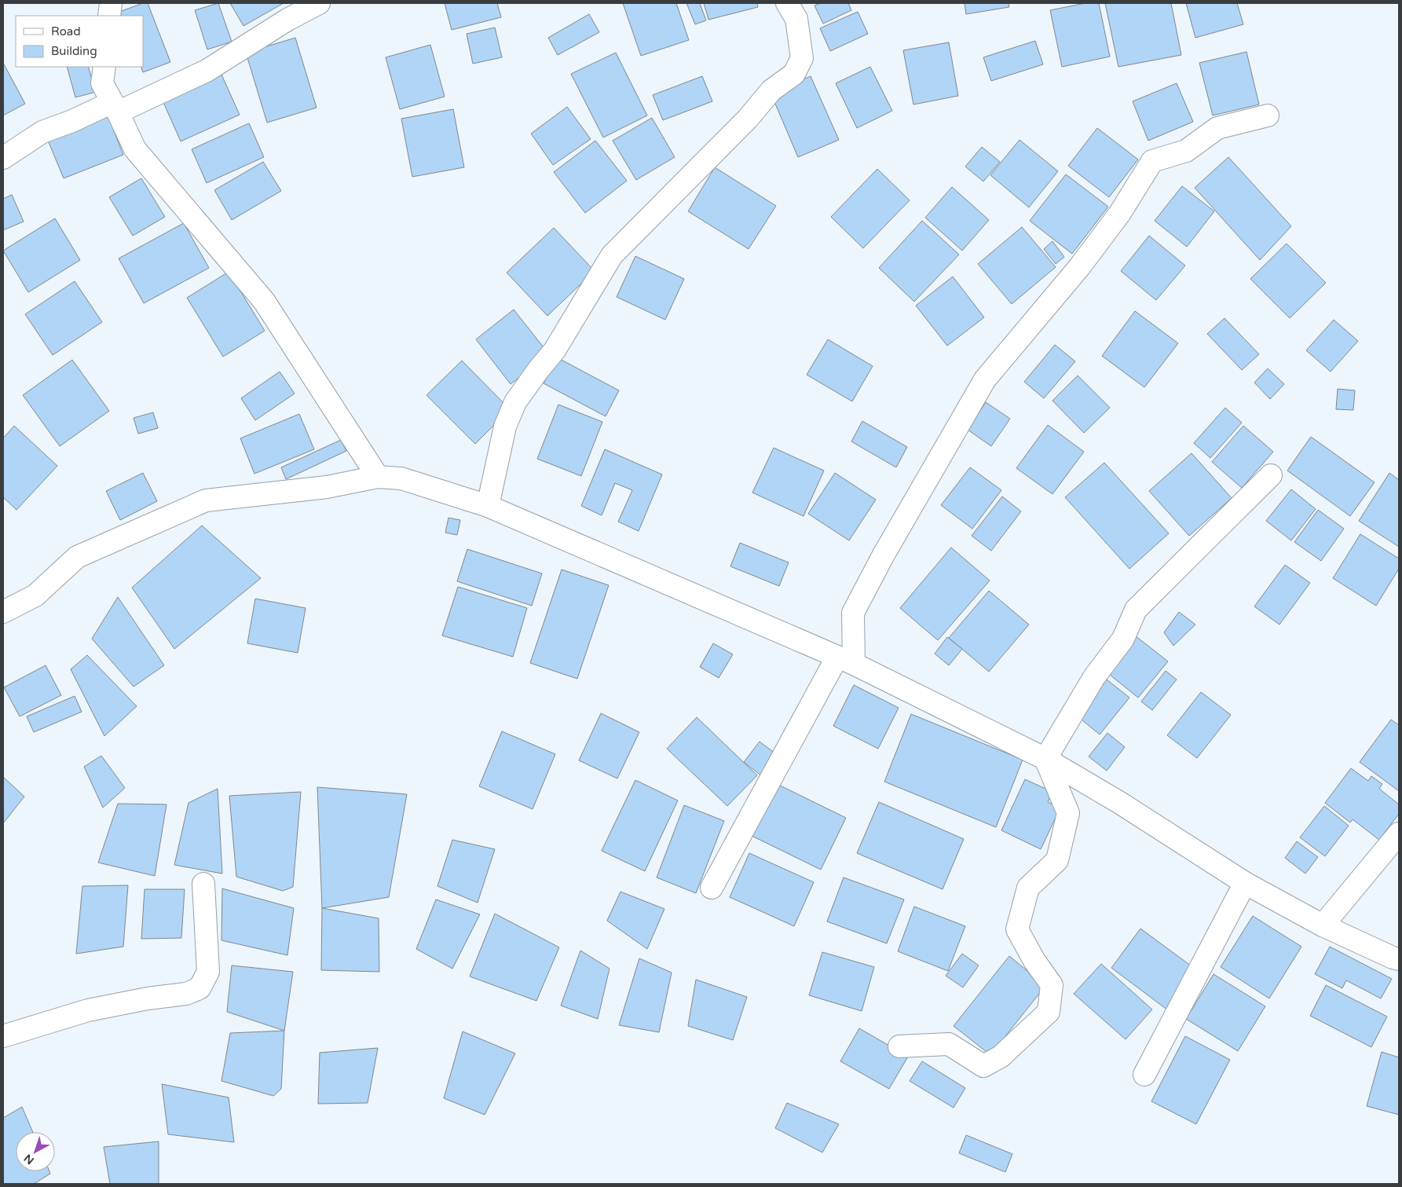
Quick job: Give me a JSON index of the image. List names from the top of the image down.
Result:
{
  "legend": ["Road", "Building"],
  "north": "bottom left"
}
